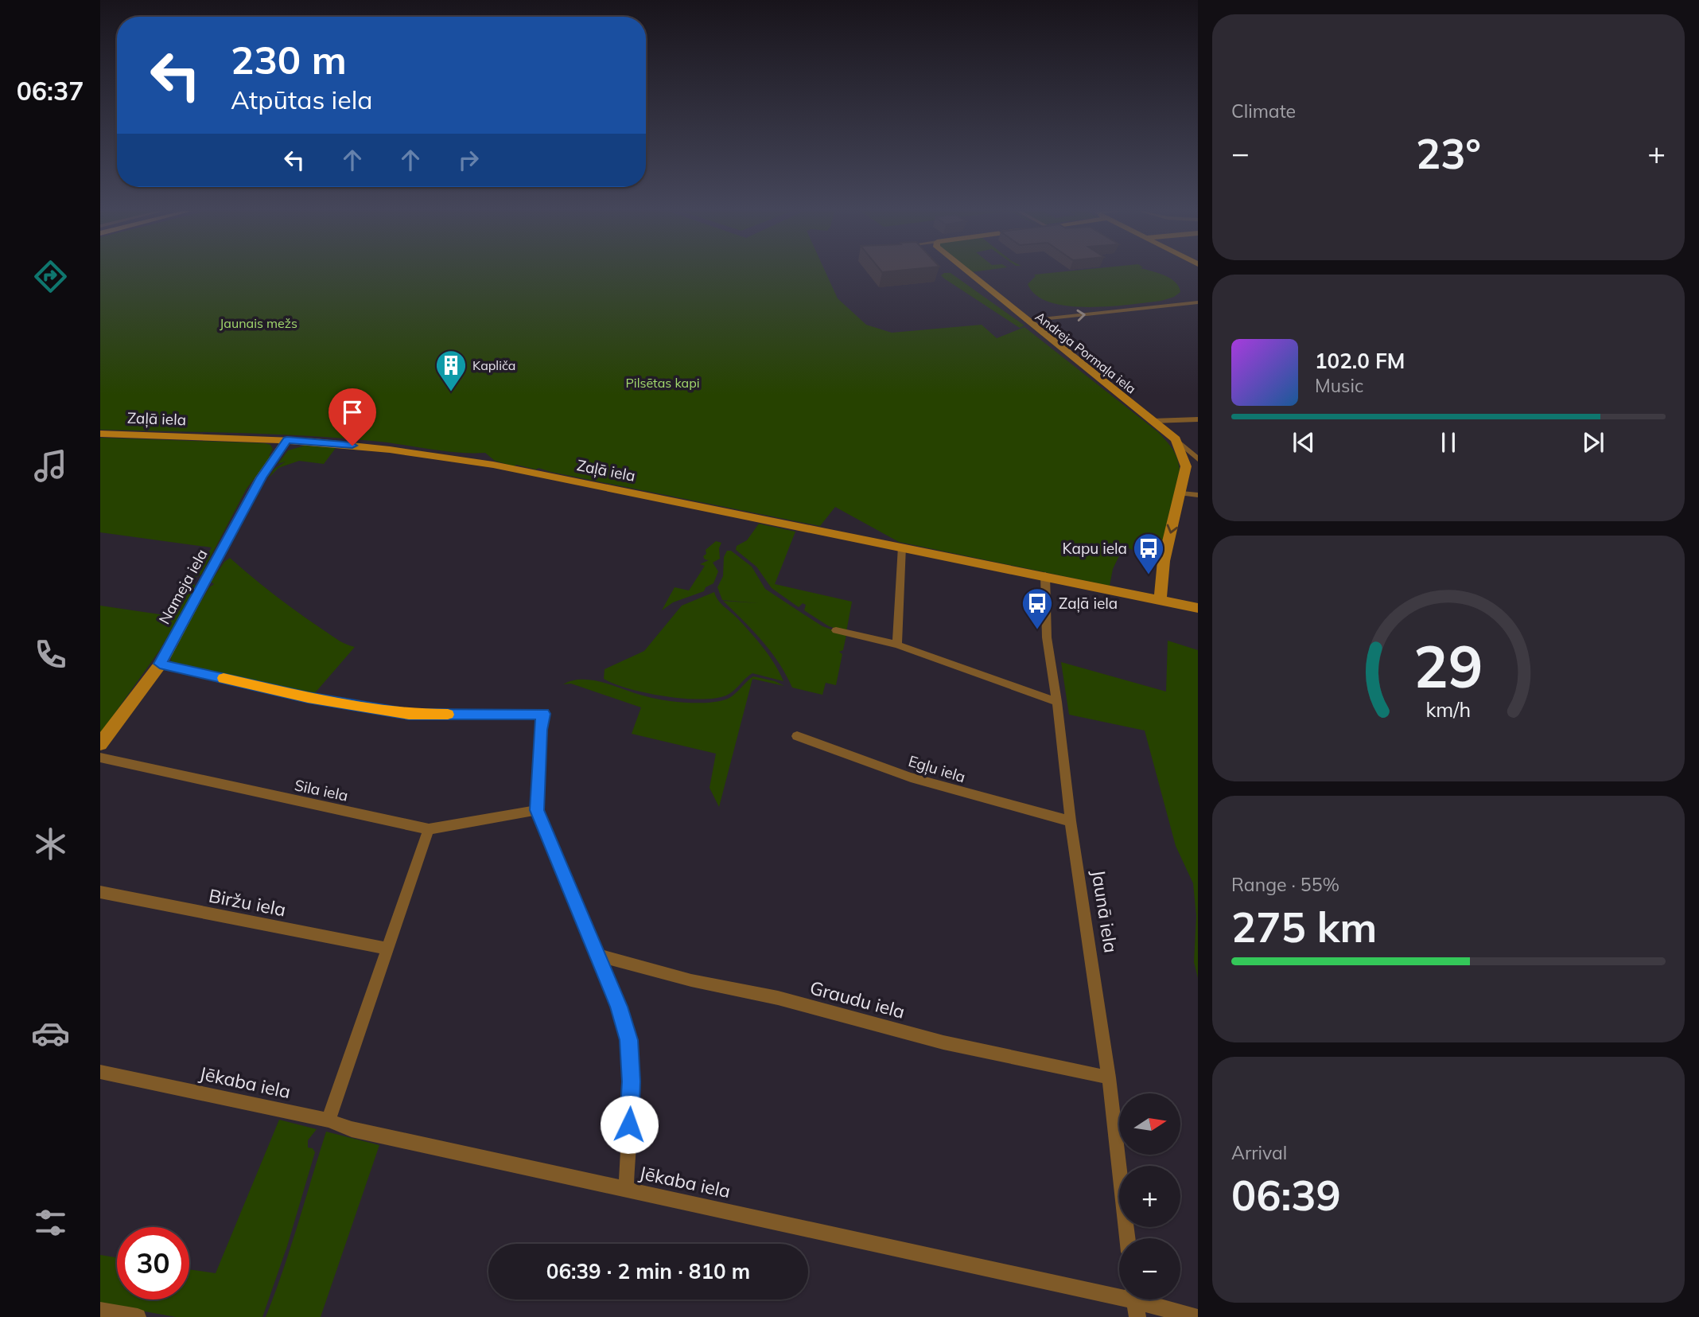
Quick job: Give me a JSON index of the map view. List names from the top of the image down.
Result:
{
  "streets": {
    "street": [
      "Andreja Pormaļa iela",
      "Zaļā iela",
      "Nameja iela",
      "Egļu iela",
      "Sila iela",
      "Biržu iela",
      "Jaunā iela",
      "Graudu iela",
      "Jēkaba iela"
    ]
  },
  "crossings": [
    ["Zaļā iela", "Nameja iela"],
    ["Zaļā iela", "Jaunā iela"],
    ["Egļu iela", "Jaunā iela"],
    ["Jaunā iela", "Graudu iela"]
  ],
  "parks": ["Jaunais mežs", "Pilsētas kapi"],
  "places": {
    "building": ["Kapliča"],
    "bus stop": ["Kapu iela", "Zaļā iela"]
  },
  "north": "right",
  "page": {
    "tabs": "06:37",
    "tile": [
      "Climate",
      ["Range · 55%", "275 km"],
      ["Arrival", "06:39"]
    ],
    "turn": ["230 m", "Atpūtas iela"],
    "heat": ["−", "23°", "+"],
    "song": ["102.0 FM", "Music"],
    "map_buttons": ["+", "−"],
    "limit": "30",
    "trip": "06:39 · 2 min · 810 m",
    "gauge": ["29", "km/h"]
  }
}
